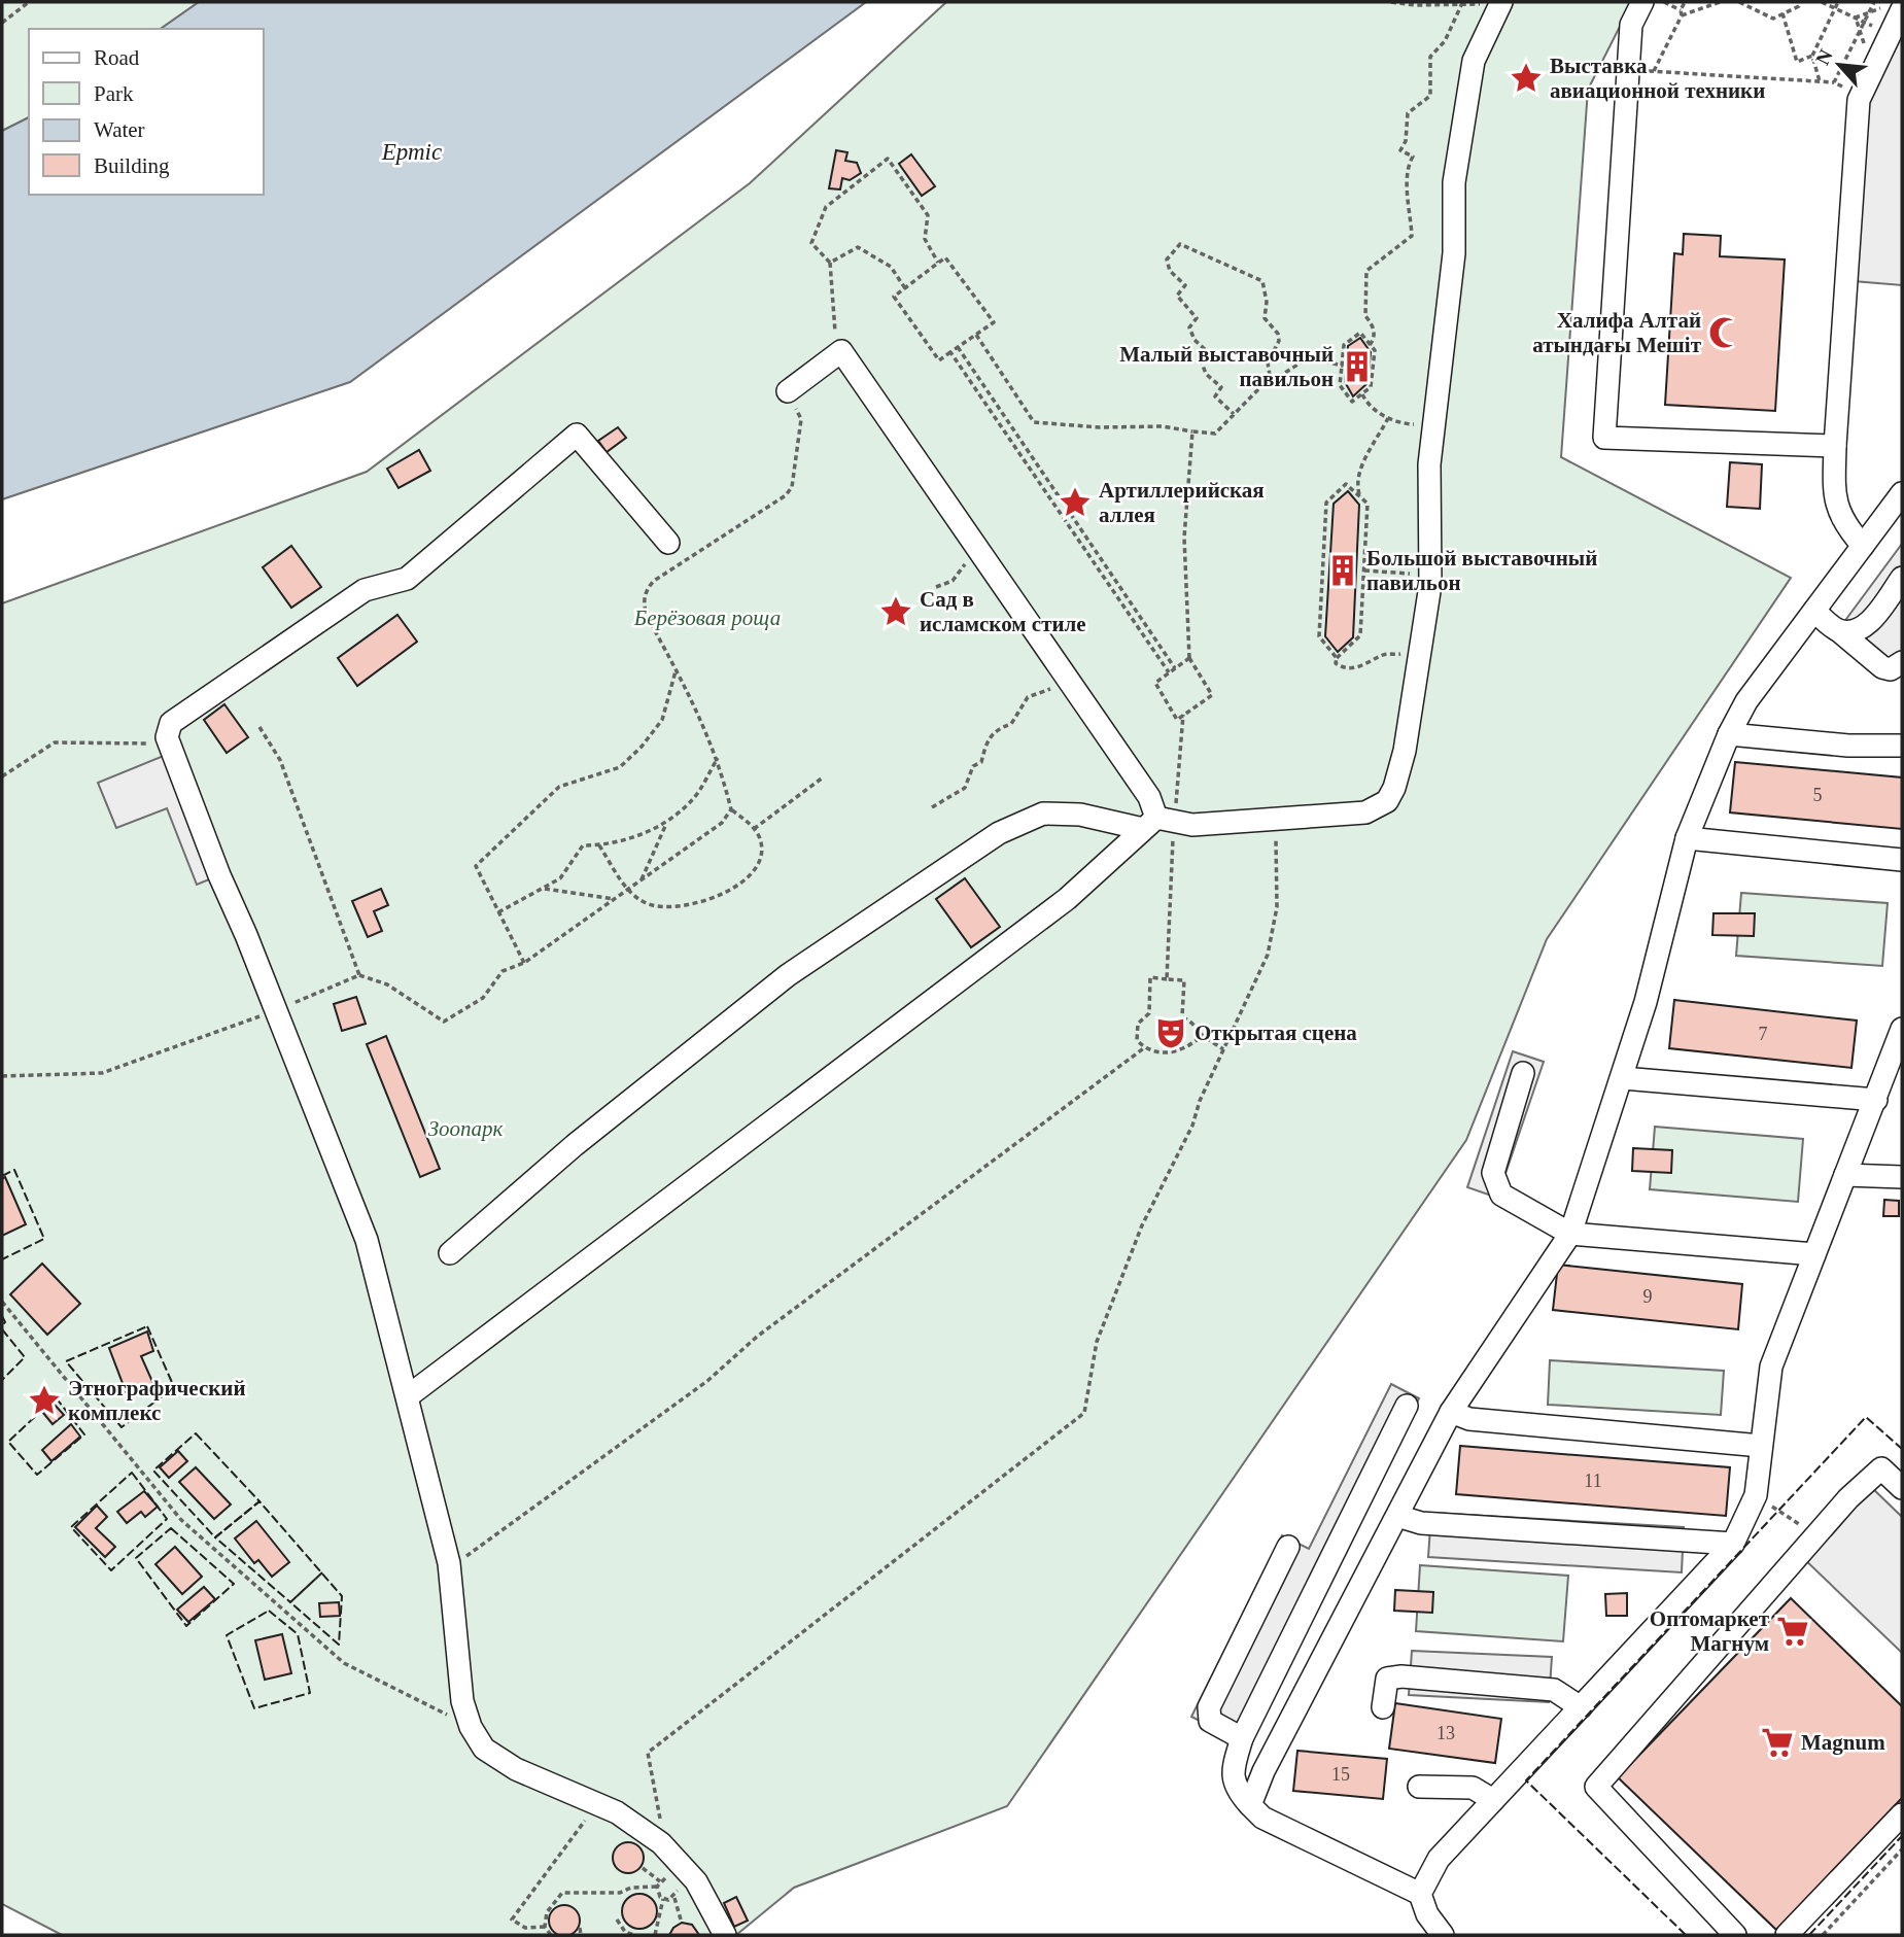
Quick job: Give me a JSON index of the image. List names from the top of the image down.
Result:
{
  "water": ["Ертіс"],
  "parks": ["Берёзовая роща", "Зоопарк"],
  "places": {
    "place": [
      "Выставка авиационной техники",
      "Артиллерийская аллея",
      "Сад в исламском стиле",
      "Этнографический комплекс"
    ],
    "mosque": ["Халифа Алтай атындағы Мешіт"],
    "building": ["Малый выставочный павильон", "Большой выставочный павильон"],
    "theatre": ["Открытая сцена"],
    "supermarket": ["Оптомаркет Магнум", "Magnum"]
  },
  "house_numbers": [
    "5",
    "7",
    "9",
    "11",
    "13",
    "15"
  ],
  "legend": [
    "Road",
    "Park",
    "Water",
    "Building"
  ],
  "north": "top left"
}
